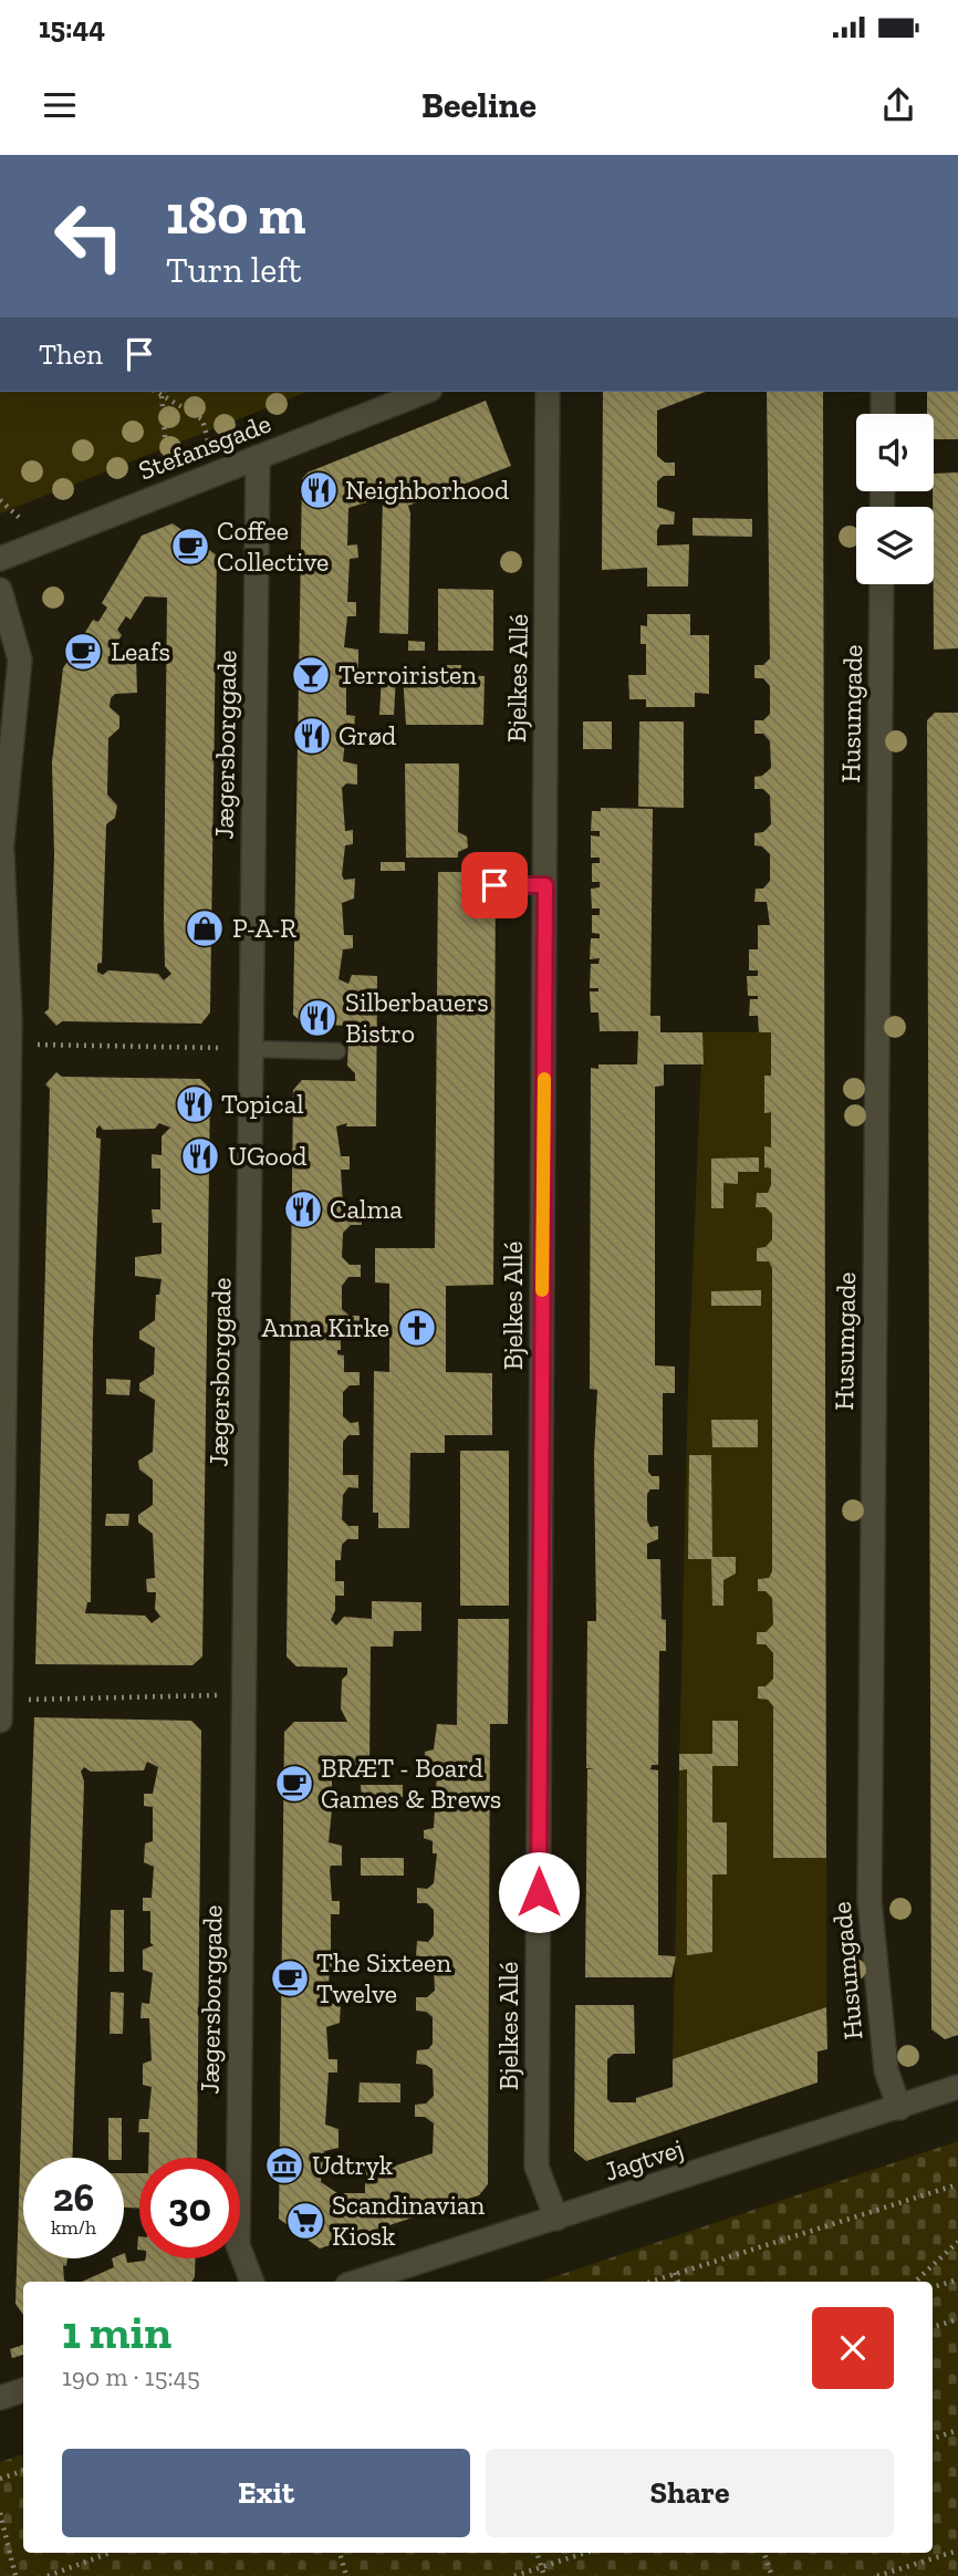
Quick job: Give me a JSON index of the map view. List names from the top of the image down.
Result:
{
  "streets": {
    "street": [
      "Stefansgade",
      "Bjelkes Allé",
      "Husumgade",
      "Jægersborggade",
      "Jagtvej"
    ]
  },
  "crossings": [
    ["Stefansgade", "Jægersborggade"],
    ["Bjelkes Allé", "Jagtvej"],
    ["Husumgade", "Jagtvej"]
  ],
  "places": {
    "restaurant": [
      "Neighborhood",
      "Grød",
      "Silberbauers Bistro",
      "Topical",
      "UGood",
      "Calma"
    ],
    "cafe": [
      "Coffee Collective",
      "Leafs",
      "BRÆT - Board Games & Brews",
      "The Sixteen Twelve"
    ],
    "bar": ["Terroiristen"],
    "shop": ["P-A-R"],
    "church": ["Anna Kirke"],
    "museum": ["Udtryk"],
    "supermarket": ["Scandinavian Kiosk"]
  },
  "page": {
    "status": "15:44",
    "header": "Beeline",
    "turn": ["180 m", "Turn left"],
    "then": "Then",
    "speed": "26 km/h",
    "limit": "30",
    "heading": ["1 min", "190 m · 15:45"],
    "buttons": ["Exit", "Share"]
  }
}
